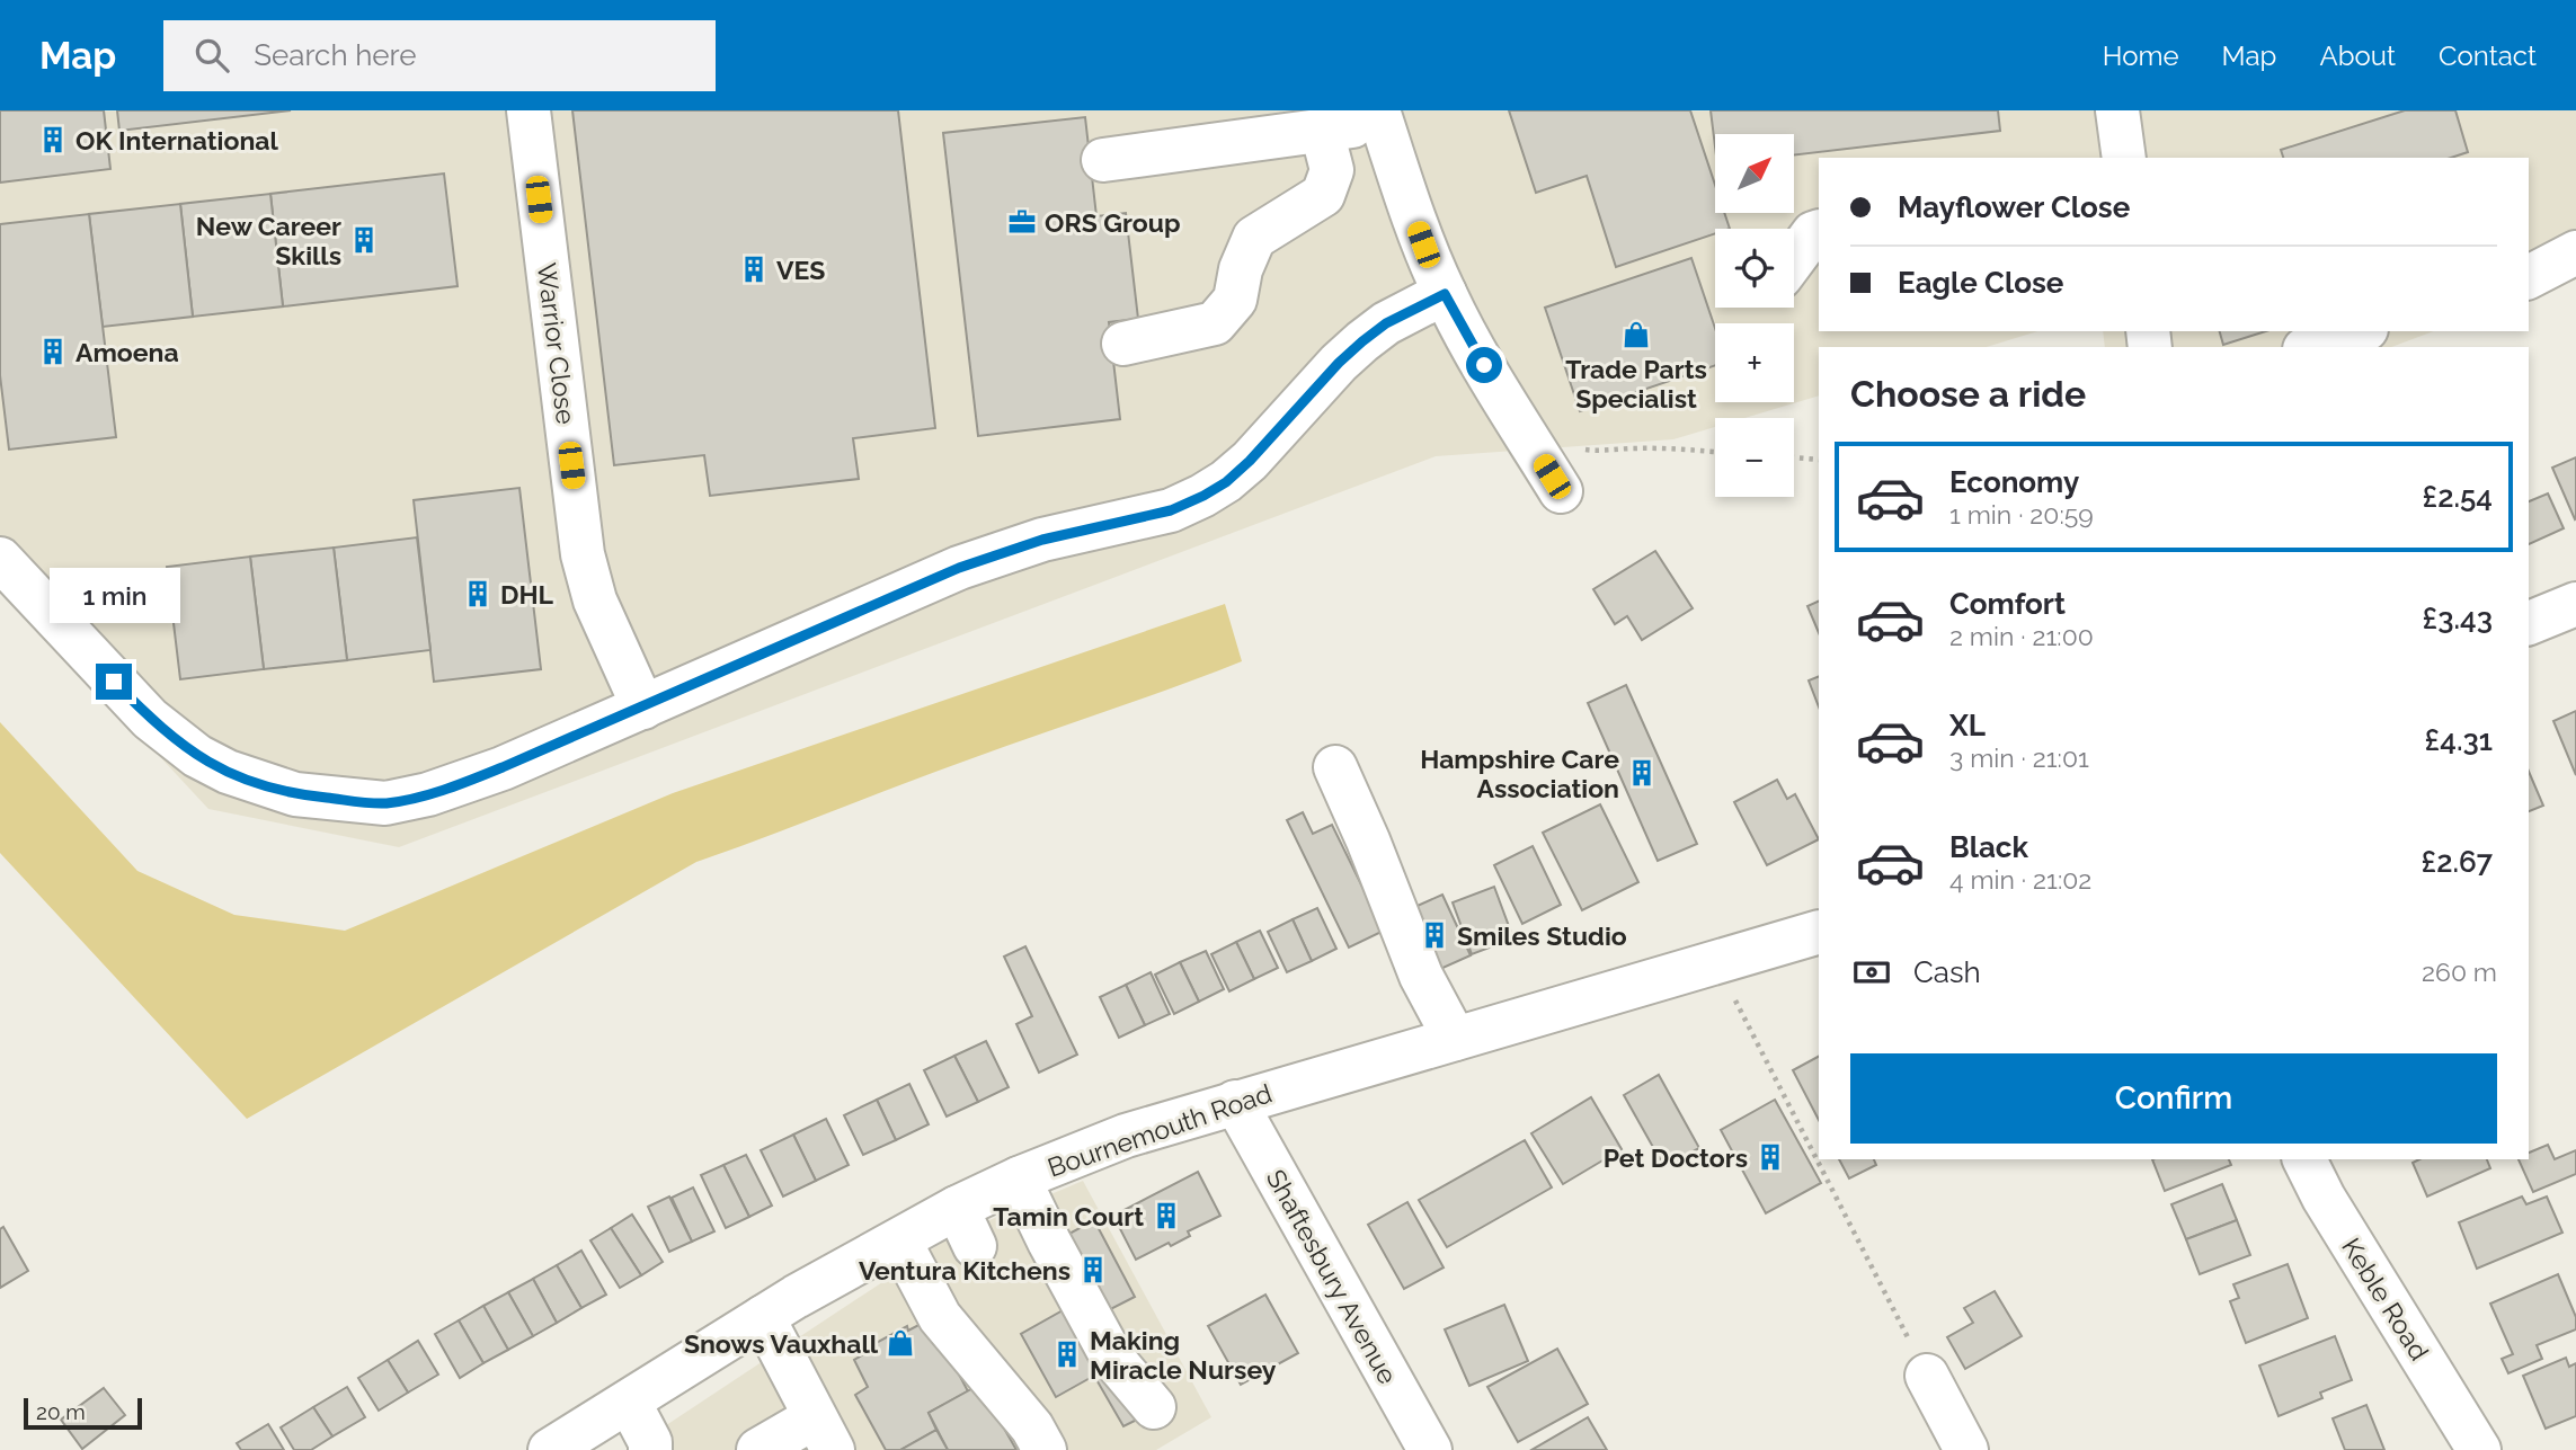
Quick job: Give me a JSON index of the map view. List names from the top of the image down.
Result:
{
  "streets": {
    "street": [
      "Warrior Close",
      "Bournemouth Road",
      "Shaftesbury Avenue",
      "Keble Road"
    ]
  },
  "crossings": [
    ["Bournemouth Road", "Shaftesbury Avenue"]
  ],
  "places": {
    "building": [
      "OK International",
      "New Career Skills",
      "VES",
      "Amoena",
      "DHL",
      "Hampshire Care Association",
      "Smiles Studio",
      "Pet Doctors",
      "Tamin Court",
      "Ventura Kitchens",
      "Making Miracle Nursey"
    ],
    "office": ["ORS Group"],
    "shop": ["Trade Parts Specialist", "Snows Vauxhall"]
  },
  "scale_bar": "20 m",
  "north": "top right",
  "page": {
    "header": "Map",
    "search": "Search here",
    "nav": [
      "Home",
      "Map",
      "About",
      "Contact"
    ],
    "map_buttons": ["+", "−"],
    "banner": ["Mayflower Close", "Eagle Close"],
    "heading": "Choose a ride",
    "list": [
      {
        "name": "Economy",
        "note": "1 min · 20:59",
        "value": "£2.54"
      },
      {
        "name": "Comfort",
        "note": "2 min · 21:00",
        "value": "£3.43"
      },
      {
        "name": "XL",
        "note": "3 min · 21:01",
        "value": "£4.31"
      },
      {
        "name": "Black",
        "note": "4 min · 21:02",
        "value": "£2.67"
      }
    ],
    "bubble": "1 min",
    "pay": ["Cash", "260 m"],
    "buttons": "Confirm",
    "scale": "20 m"
  }
}
